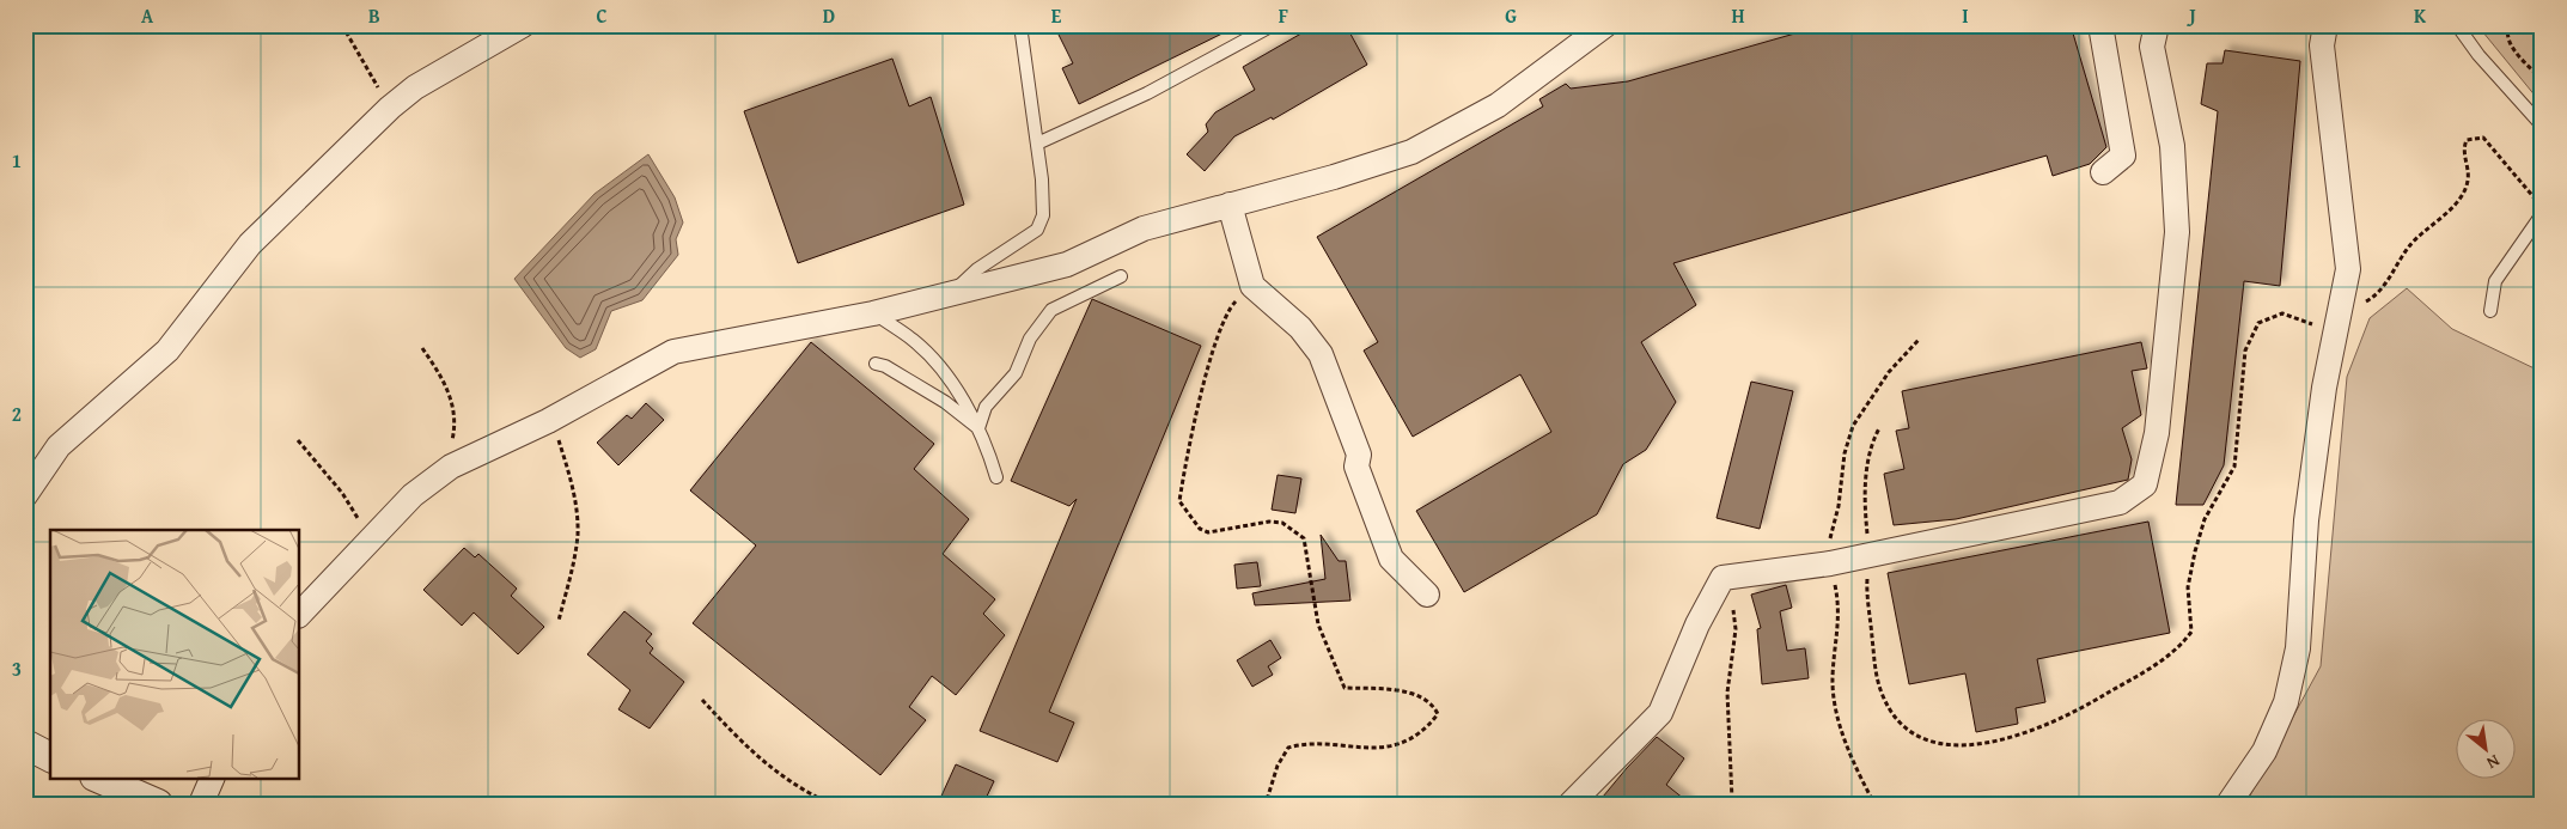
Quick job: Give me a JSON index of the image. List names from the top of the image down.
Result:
{
  "north": "bottom right",
  "grid": {
    "columns": [
      "A",
      "B",
      "C",
      "D",
      "E",
      "F",
      "G",
      "H",
      "I",
      "J",
      "K"
    ],
    "rows": ["1", "2", "3"]
  }
}
